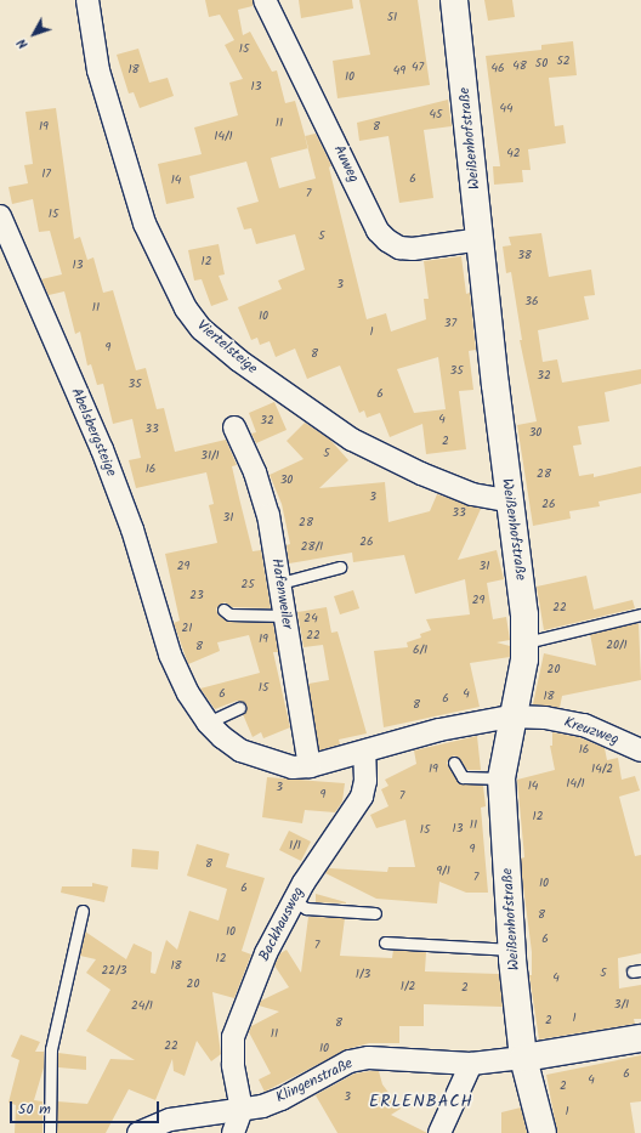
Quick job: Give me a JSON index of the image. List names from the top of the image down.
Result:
{
  "streets": {
    "street": [
      "Weißenhofstraße",
      "Auweg",
      "Viertelsteige",
      "Abelsbergsteige",
      "Hafenweiler",
      "Kreuzweg",
      "Backhausweg",
      "Klingenstraße"
    ]
  },
  "crossings": [
    ["Weißenhofstraße", "Auweg"],
    ["Weißenhofstraße", "Viertelsteige"],
    ["Weißenhofstraße", "Kreuzweg"],
    ["Weißenhofstraße", "Klingenstraße"],
    ["Backhausweg", "Klingenstraße"]
  ],
  "districts": ["ERLENBACH"],
  "house_numbers": [
    "51",
    "15",
    "52",
    "50",
    "48",
    "47",
    "46",
    "18",
    "49",
    "10",
    "13",
    "44",
    "45",
    "11",
    "19",
    "8",
    "14/1",
    "42",
    "17",
    "6",
    "14",
    "7",
    "15",
    "5",
    "38",
    "12",
    "13",
    "3",
    "36",
    "11",
    "10",
    "37",
    "1",
    "9",
    "8",
    "35",
    "32",
    "35",
    "6",
    "4",
    "32",
    "33",
    "30",
    "2",
    "5",
    "31/1",
    "16",
    "28",
    "30",
    "3",
    "26",
    "33",
    "31",
    "28",
    "26",
    "28/1",
    "29",
    "31",
    "25",
    "23",
    "29",
    "22",
    "24",
    "21",
    "22",
    "19",
    "20/1",
    "8",
    "6/1",
    "20",
    "15",
    "6",
    "4",
    "18",
    "6",
    "8",
    "16",
    "19",
    "14/2",
    "14/1",
    "14",
    "3",
    "9",
    "7",
    "12",
    "11",
    "13",
    "15",
    "1/1",
    "9",
    "8",
    "9/1",
    "7",
    "10",
    "6",
    "8",
    "10",
    "6",
    "7",
    "12",
    "18",
    "22/3",
    "5",
    "1/3",
    "4",
    "20",
    "1/2",
    "2",
    "3/1",
    "24/1",
    "1",
    "2",
    "8",
    "11",
    "22",
    "10",
    "6",
    "4",
    "2",
    "3",
    "1"
  ],
  "scale_bar": "50 m",
  "north": "bottom left"
}
